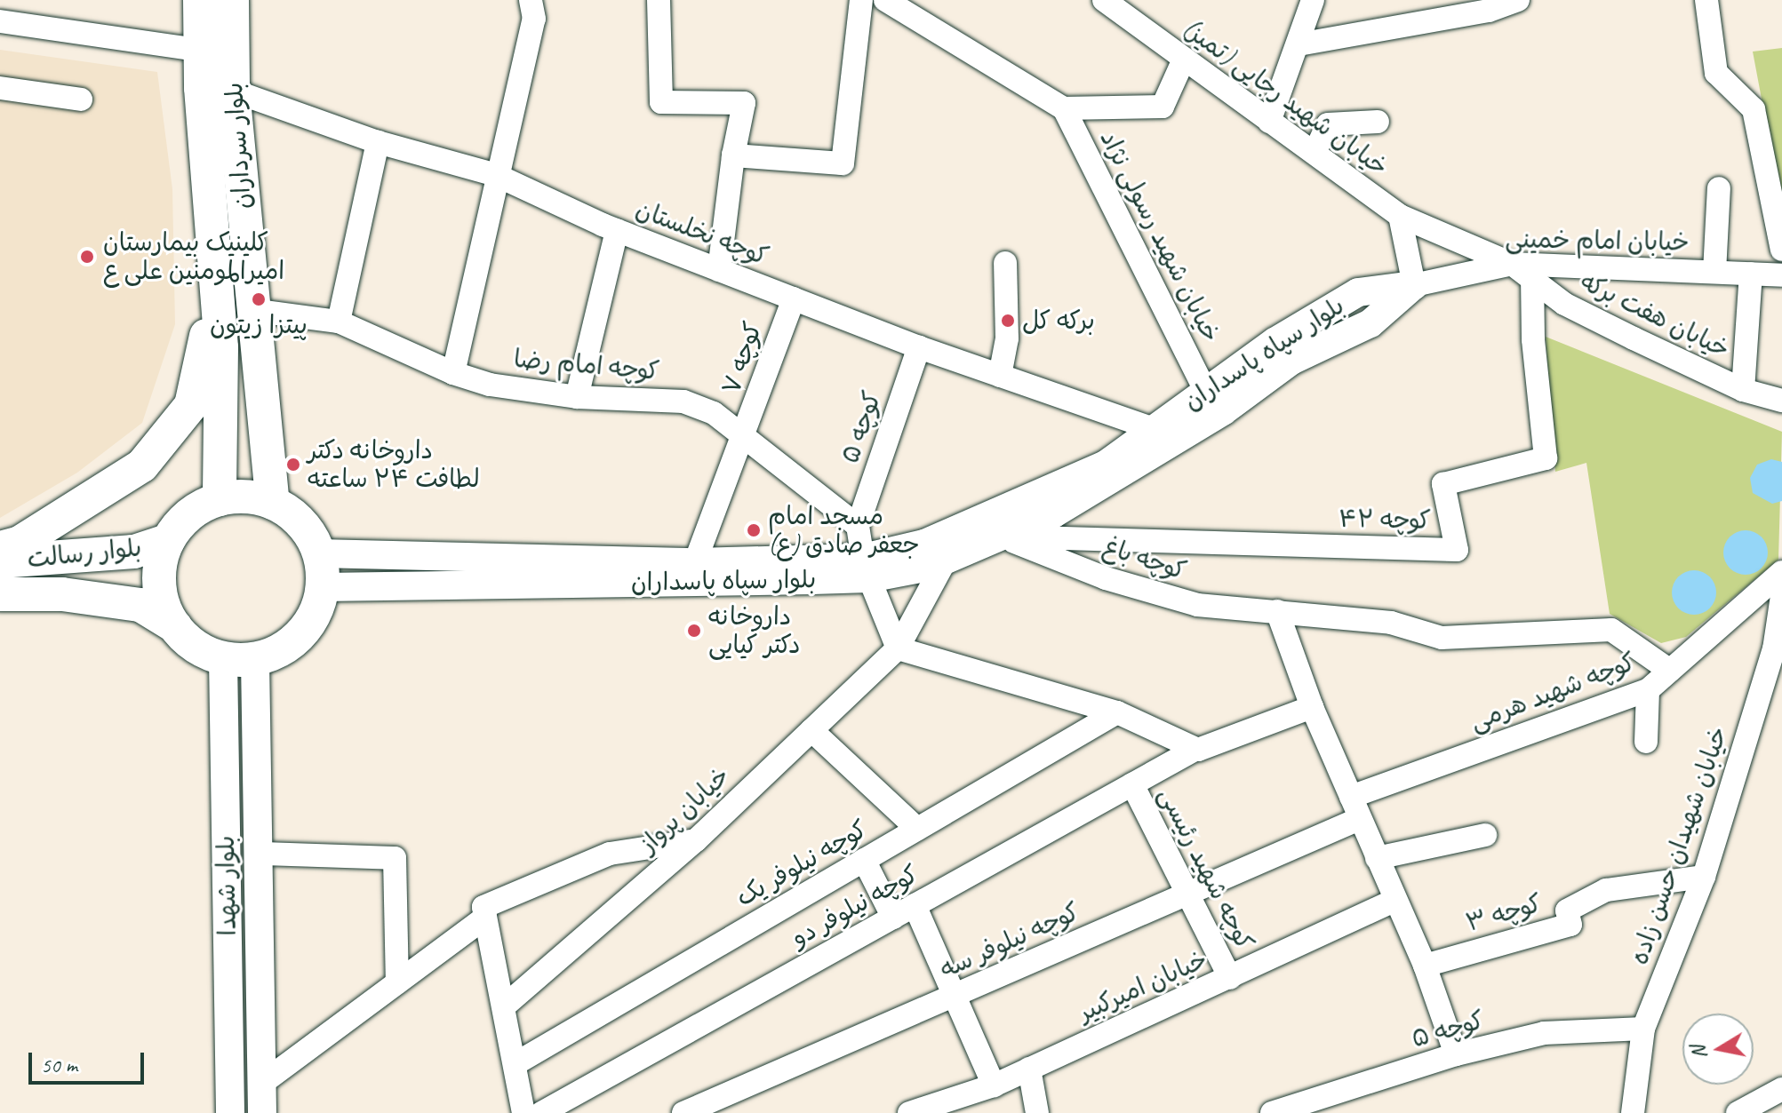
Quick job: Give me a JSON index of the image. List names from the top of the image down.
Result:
{
  "streets": {
    "highway": ["بلوار سرداران", "بلوار رسالت"],
    "main road": ["بلوار سپاه پاسداران", "بلوار شهدا"],
    "street": [
      "خیابان شهید رجایی (تمیز)",
      "کوچه نخلستان",
      "خیابان شهید رسولی نژاد",
      "خیابان امام خمینی",
      "خیابان هفت برکه",
      "کوچه ۷",
      "کوچه امام رضا",
      "کوچه ۵",
      "کوچه ۴۲",
      "کوچه باغ",
      "کوچه شهید هرمی",
      "خیابان پرواز",
      "خیابان شهیدان حسن زاده",
      "کوچه نیلوفر یک",
      "کوچه شهید رئیسی",
      "کوچه نیلوفر دو",
      "کوچه ۳",
      "کوچه نیلوفر سه",
      "خیابان امیرکبیر"
    ]
  },
  "crossings": [
    ["خیابان شهید رجایی (تمیز)", "خیابان شهید رسولی نژاد"],
    ["خیابان شهید رجایی (تمیز)", "خیابان امام خمینی"],
    ["خیابان شهید رجایی (تمیز)", "خیابان هفت برکه"],
    ["بلوار سرداران", "کوچه نخلستان"],
    ["بلوار سرداران", "بلوار سپاه پاسداران"],
    ["بلوار سرداران", "کوچه امام رضا"],
    ["بلوار سرداران", "بلوار رسالت"],
    ["بلوار سرداران", "بلوار شهدا"],
    ["کوچه نخلستان", "بلوار سپاه پاسداران"],
    ["کوچه نخلستان", "کوچه ۷"],
    ["کوچه نخلستان", "کوچه ۵"],
    ["خیابان شهید رسولی نژاد", "بلوار سپاه پاسداران"],
    ["خیابان امام خمینی", "خیابان هفت برکه"],
    ["خیابان امام خمینی", "بلوار سپاه پاسداران"],
    ["خیابان هفت برکه", "کوچه ۴۲"],
    ["بلوار سپاه پاسداران", "کوچه ۷"],
    ["بلوار سپاه پاسداران", "کوچه ۴۲"],
    ["بلوار سپاه پاسداران", "بلوار رسالت"],
    ["بلوار سپاه پاسداران", "کوچه باغ"],
    ["بلوار سپاه پاسداران", "خیابان پرواز"],
    ["بلوار سپاه پاسداران", "بلوار شهدا"],
    ["کوچه ۷", "کوچه امام رضا"],
    ["کوچه امام رضا", "کوچه ۵"],
    ["کوچه ۵", "خیابان شهیدان حسن زاده"],
    ["کوچه ۴۲", "کوچه باغ"],
    ["بلوار رسالت", "بلوار شهدا"],
    ["کوچه باغ", "کوچه شهید هرمی"],
    ["خیابان شهیدان حسن زاده", "کوچه ۳"],
    ["کوچه شهید رئیسی", "کوچه نیلوفر دو"],
    ["کوچه شهید رئیسی", "کوچه نیلوفر سه"],
    ["کوچه شهید رئیسی", "خیابان امیرکبیر"]
  ],
  "places": [
    "کلینیک بیمارستان امیرالمومنین علی ع",
    "پیتزا زیتون",
    "برکه کل",
    "داروخانه دکتر لطافت ۲۴ ساعته",
    "مسجد امام جعفر صادق (ع)",
    "داروخانه دکتر کیایی"
  ],
  "scale_bar": "50 m",
  "north": "left"
}
